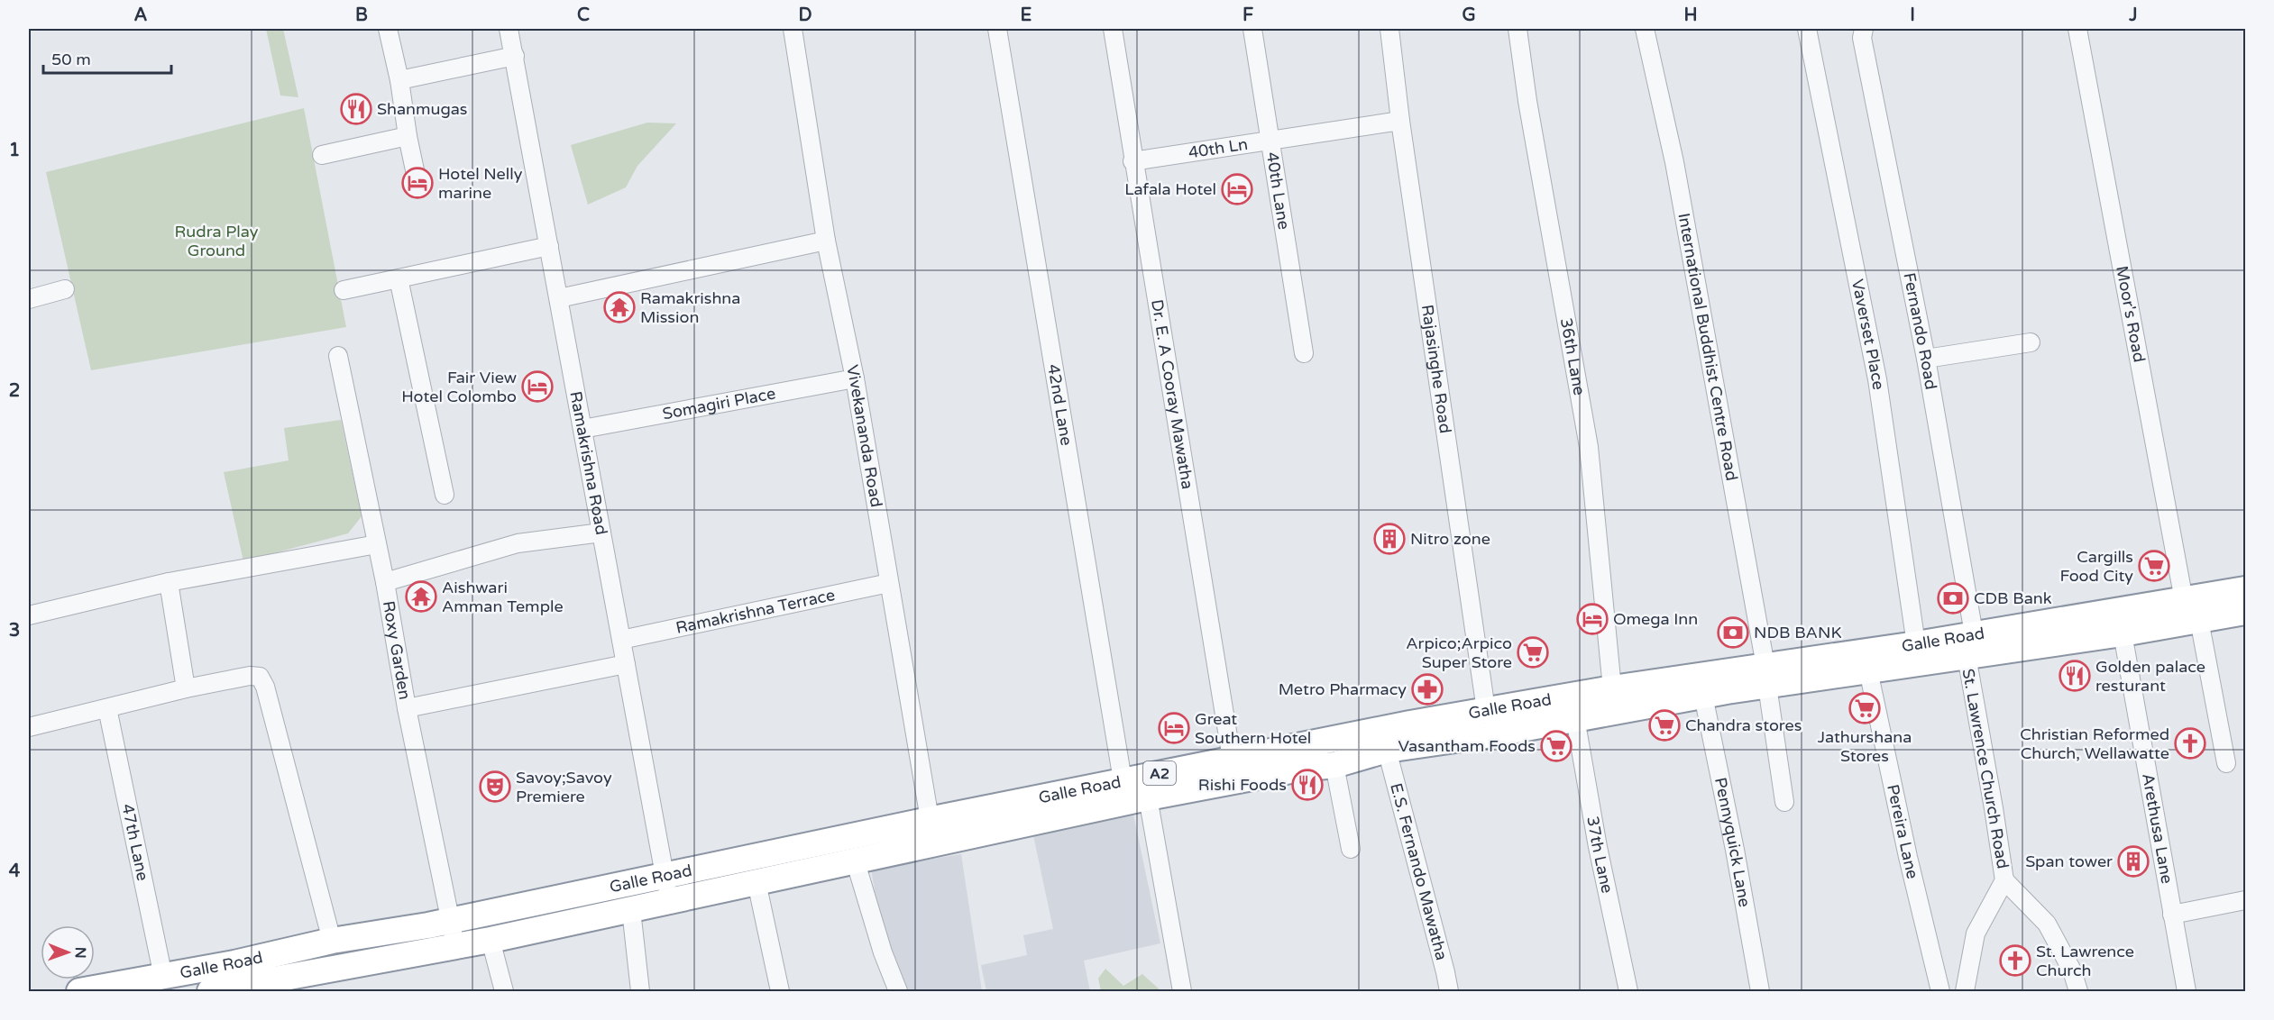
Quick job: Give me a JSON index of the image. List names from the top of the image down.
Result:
{
  "streets": {
    "highway": ["Galle Road", "A2"],
    "street": [
      "40th Ln",
      "40th Lane",
      "Moor's Road",
      "Fernando Road",
      "Vaverset Place",
      "International Buddhist Centre Road",
      "36th Lane",
      "Rajasinghe Road",
      "Dr. E. A Cooray Mawatha",
      "Somagiri Place",
      "42nd Lane",
      "Vivekananda Road",
      "Ramakrishna Road",
      "Ramakrishna Terrace",
      "Roxy Garden",
      "St. Lawrence Church Road",
      "Arethusa Lane",
      "Pereira Lane",
      "47th Lane",
      "Pennyquick Lane",
      "37th Lane",
      "E.S. Fernando Mawatha"
    ]
  },
  "crossings": [
    ["40th Ln", "40th Lane"],
    ["40th Ln", "Rajasinghe Road"],
    ["40th Ln", "Dr. E. A Cooray Mawatha"],
    ["Moor's Road", "Galle Road"],
    ["Fernando Road", "Galle Road"],
    ["Fernando Road", "St. Lawrence Church Road"],
    ["Vaverset Place", "Galle Road"],
    ["International Buddhist Centre Road", "Galle Road"],
    ["36th Lane", "Galle Road"],
    ["Rajasinghe Road", "Galle Road"],
    ["Dr. E. A Cooray Mawatha", "Galle Road"],
    ["Somagiri Place", "Vivekananda Road"],
    ["Somagiri Place", "Ramakrishna Road"],
    ["42nd Lane", "Galle Road"],
    ["Vivekananda Road", "Ramakrishna Terrace"],
    ["Vivekananda Road", "Galle Road"],
    ["Ramakrishna Road", "Ramakrishna Terrace"],
    ["Ramakrishna Road", "Galle Road"],
    ["Galle Road", "Roxy Garden"],
    ["Galle Road", "St. Lawrence Church Road"],
    ["Galle Road", "Arethusa Lane"],
    ["Galle Road", "Pereira Lane"],
    ["Galle Road", "47th Lane"],
    ["Galle Road", "Pennyquick Lane"],
    ["Galle Road", "37th Lane"],
    ["Galle Road", "E.S. Fernando Mawatha"]
  ],
  "parks": ["Rudra Play Ground"],
  "places": {
    "restaurant": ["Shanmugas", "Golden palace resturant", "Rishi Foods"],
    "hotel": [
      "Hotel Nelly marine",
      "Lafala Hotel",
      "Fair View Hotel Colombo",
      "Omega Inn",
      "Great Southern Hotel"
    ],
    "temple": ["Ramakrishna Mission", "Aishwari Amman Temple"],
    "building": ["Nitro zone", "Span tower"],
    "supermarket": [
      "Cargills Food City",
      "Arpico;Arpico Super Store",
      "Jathurshana Stores",
      "Chandra stores",
      "Vasantham Foods"
    ],
    "bank": ["CDB Bank", "NDB BANK"],
    "pharmacy": ["Metro Pharmacy"],
    "church": ["Christian Reformed Church, Wellawatte", "St. Lawrence Church"],
    "theatre": ["Savoy;Savoy Premiere"]
  },
  "scale_bar": "50 m",
  "north": "right",
  "grid": {
    "columns": [
      "A",
      "B",
      "C",
      "D",
      "E",
      "F",
      "G",
      "H",
      "I",
      "J"
    ],
    "rows": [
      "1",
      "2",
      "3",
      "4"
    ]
  }
}
